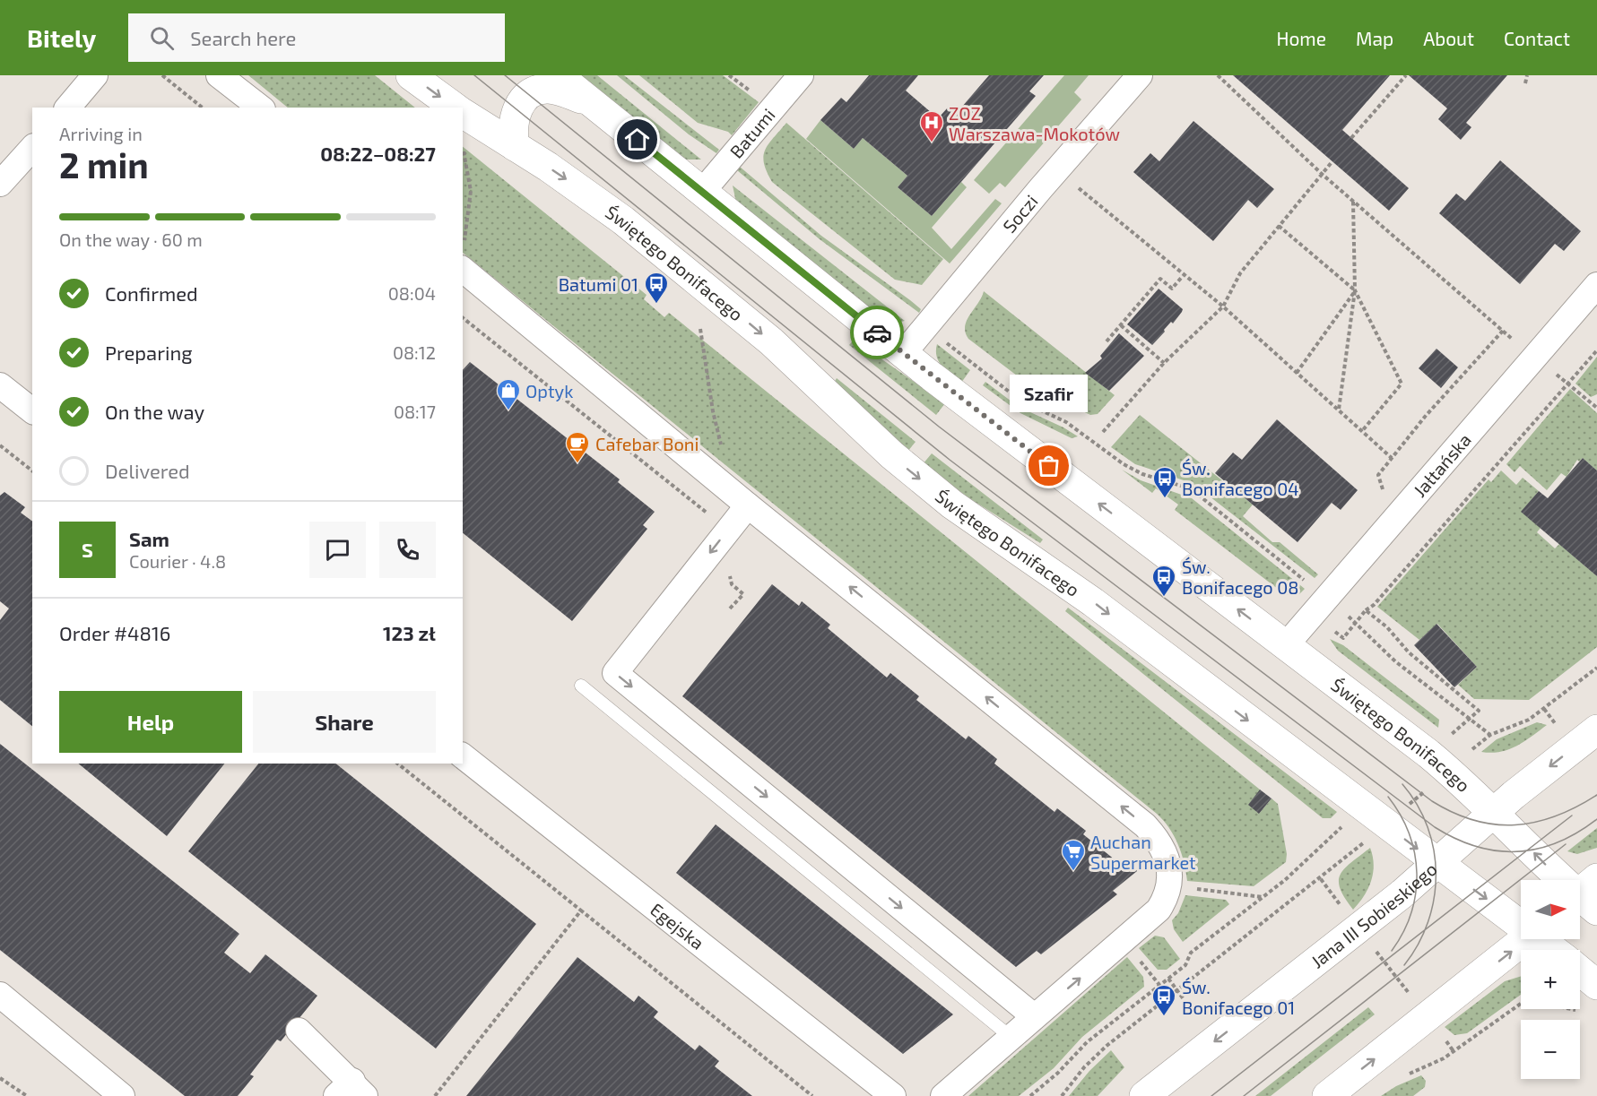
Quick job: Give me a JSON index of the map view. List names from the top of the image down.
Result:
{
  "streets": {
    "street": [
      "Batumi",
      "Soczi",
      "Świętego Bonifacego",
      "Jałtańska",
      "Jana III Sobieskiego",
      "Egejska"
    ]
  },
  "crossings": [
    ["Batumi", "Świętego Bonifacego"],
    ["Soczi", "Świętego Bonifacego"],
    ["Świętego Bonifacego", "Jałtańska"],
    ["Świętego Bonifacego", "Jana III Sobieskiego"]
  ],
  "places": {
    "hospital": ["ZOZ Warszawa-Mokotów"],
    "bus stop": [
      "Batumi 01",
      "Św. Bonifacego 04",
      "Św. Bonifacego 08",
      "Św. Bonifacego 01"
    ],
    "shop": ["Optyk"],
    "cafe": ["Cafebar Boni"],
    "other": ["Szafir"],
    "supermarket": ["Auchan Supermarket"]
  },
  "north": "right",
  "page": {
    "header": "Bitely",
    "search": "Search here",
    "nav": [
      "Home",
      "Map",
      "About",
      "Contact"
    ],
    "heading": ["2 min", "Arriving in", "08:22–08:27"],
    "panel": [
      "Sam",
      "Courier · 4.8",
      "Order #4816",
      "123 zł"
    ],
    "bar": "On the way · 60 m",
    "list": [
      ["Confirmed", "08:04"],
      ["Preparing", "08:12"],
      ["On the way", "08:17"],
      "Delivered"
    ],
    "bubble": "Szafir",
    "round": "S",
    "buttons": ["Help", "Share"],
    "map_buttons": ["+", "−"]
  }
}
